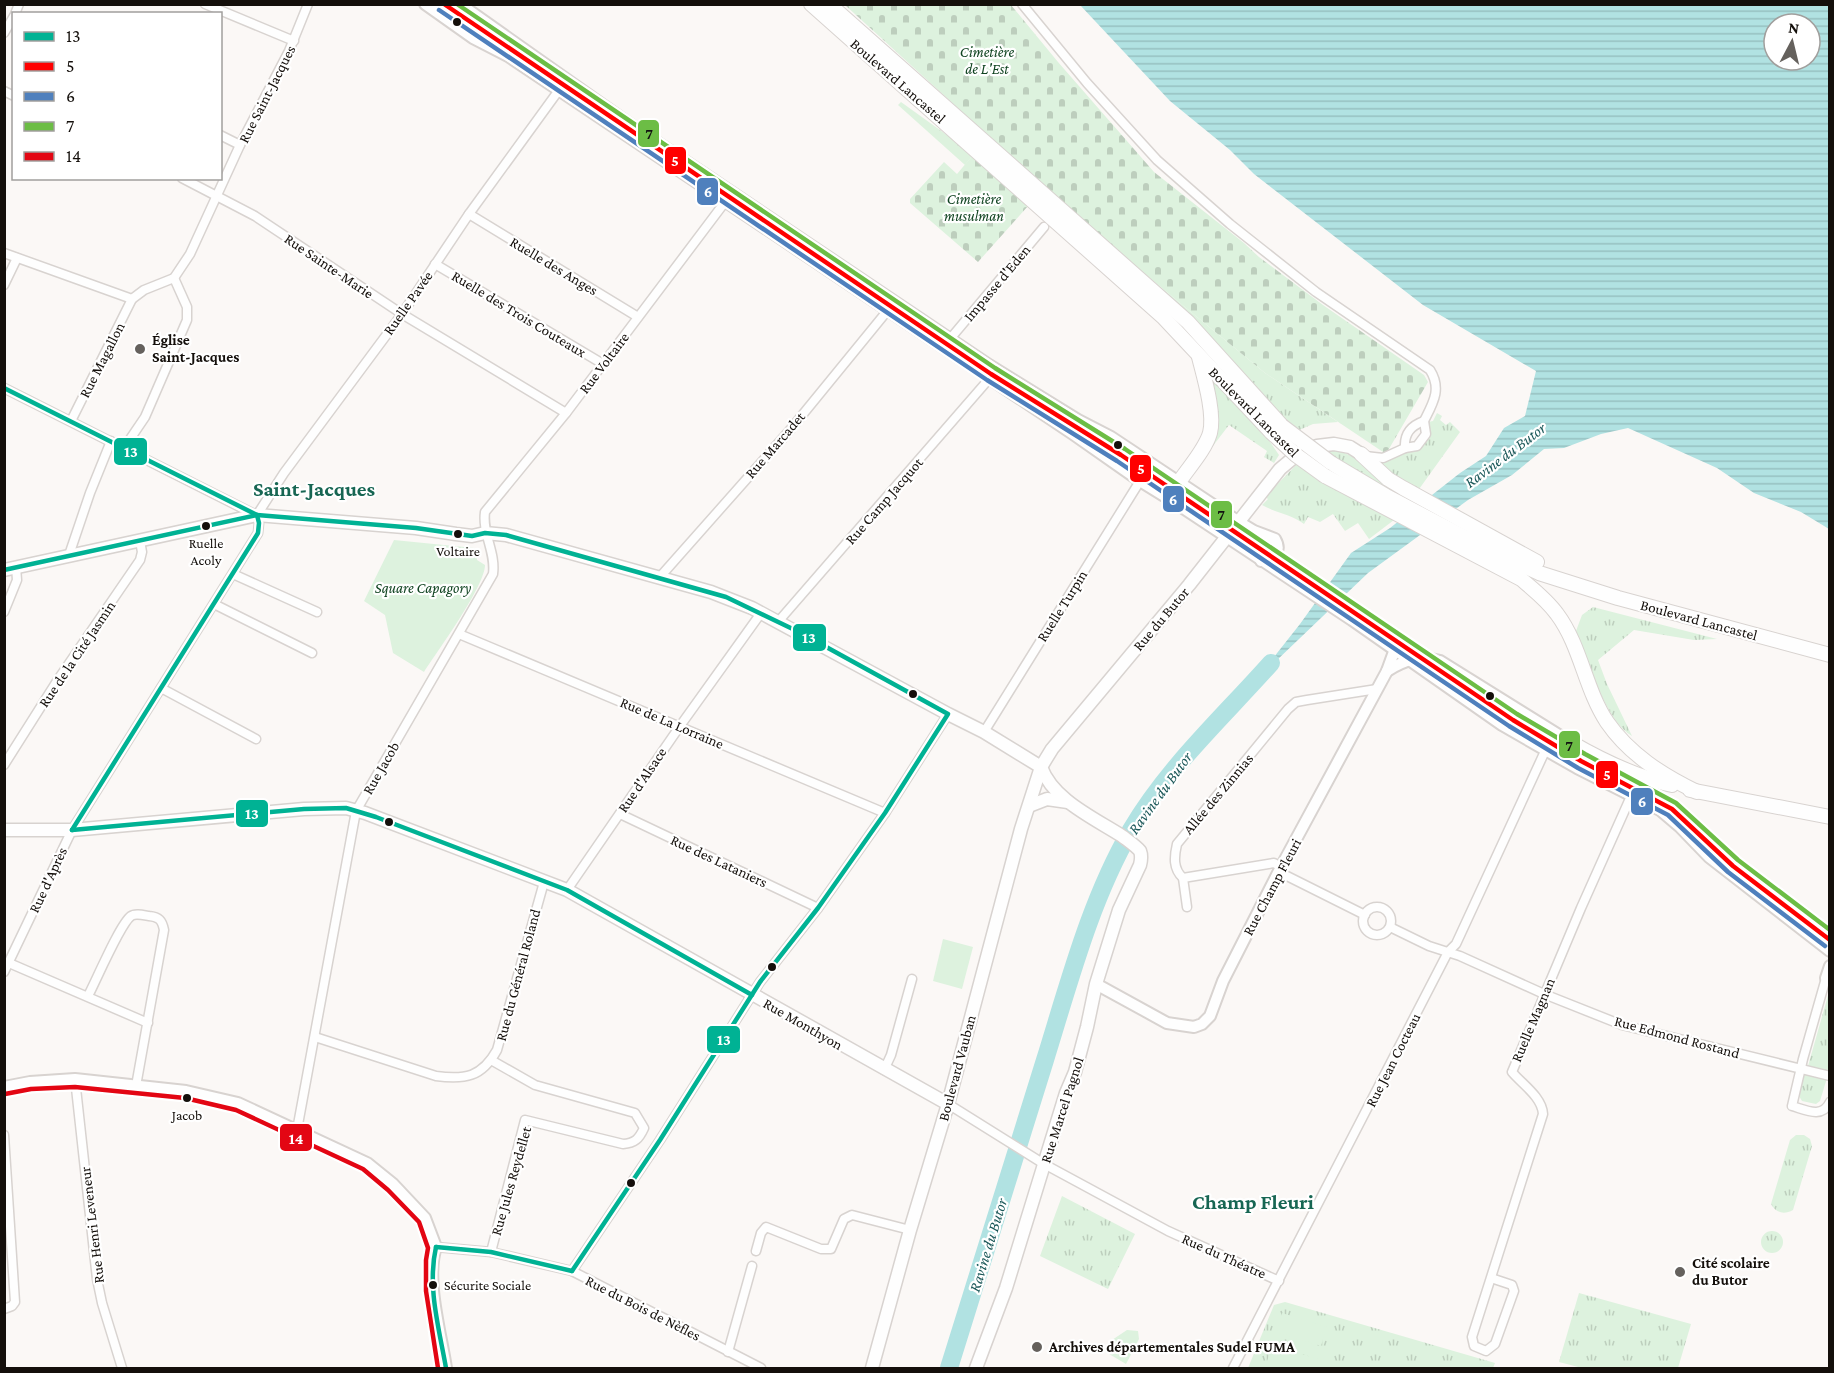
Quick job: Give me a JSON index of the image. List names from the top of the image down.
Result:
{
  "streets": {
    "main road": [
      "Boulevard Lancastel",
      "Rue du Butor",
      "Rue Monthyon",
      "Boulevard Vauban",
      "Rue Marcel Pagnol"
    ],
    "street": [
      "Rue Saint-Jacques",
      "Rue Sainte-Marie",
      "Ruelle des Anges",
      "Impasse d'Eden",
      "Ruelle Pavée",
      "Ruelle des Trois Couteaux",
      "Rue Magallon",
      "Rue Voltaire",
      "Rue Marcadet",
      "Rue Camp Jacquot",
      "Ruelle Turpin",
      "Rue de la Cité Jasmin",
      "Rue de La Lorraine",
      "Rue Jacob",
      "Rue d'Alsace",
      "Allée des Zinnias",
      "Rue des Lataniers",
      "Rue d'Après",
      "Rue Champ Fleuri",
      "Rue du Général Roland",
      "Ruelle Magnan",
      "Rue Edmond Rostand",
      "Rue Jean Cocteau",
      "Rue Jules Reydellet",
      "Rue Henri Leveneur",
      "Rue du Théatre",
      "Rue du Bois de Nèfles"
    ]
  },
  "crossings": [
    ["Rue Saint-Jacques", "Rue Sainte-Marie"],
    ["Rue Sainte-Marie", "Ruelle Pavée"],
    ["Rue Sainte-Marie", "Rue Voltaire"],
    ["Ruelle des Anges", "Ruelle Pavée"],
    ["Ruelle des Anges", "Rue Voltaire"],
    ["Ruelle Pavée", "Ruelle des Trois Couteaux"],
    ["Ruelle Pavée", "Rue d'Après"],
    ["Ruelle des Trois Couteaux", "Rue Voltaire"],
    ["Rue Voltaire", "Rue Jacob"],
    ["Rue du Butor", "Boulevard Vauban"],
    ["Rue de La Lorraine", "Rue Jacob"],
    ["Rue de La Lorraine", "Rue d'Alsace"],
    ["Rue Jacob", "Rue du Général Roland"],
    ["Rue Jacob", "Rue Monthyon"],
    ["Rue d'Alsace", "Rue des Lataniers"],
    ["Rue d'Alsace", "Rue Monthyon"],
    ["Allée des Zinnias", "Rue Champ Fleuri"],
    ["Rue d'Après", "Rue Monthyon"],
    ["Rue Champ Fleuri", "Rue Marcel Pagnol"],
    ["Rue du Général Roland", "Rue Monthyon"],
    ["Rue du Général Roland", "Rue Jules Reydellet"],
    ["Ruelle Magnan", "Rue Edmond Rostand"],
    ["Rue Monthyon", "Boulevard Vauban"],
    ["Rue Monthyon", "Rue du Théatre"],
    ["Rue Edmond Rostand", "Rue Jean Cocteau"],
    ["Rue Jean Cocteau", "Rue du Théatre"],
    ["Boulevard Vauban", "Rue du Théatre"],
    ["Rue Marcel Pagnol", "Rue du Théatre"],
    ["Rue Jules Reydellet", "Rue du Bois de Nèfles"]
  ],
  "districts": ["Saint-Jacques", "Champ Fleuri"],
  "water": ["Ravine du Butor"],
  "parks": ["Cimetière de L'Est", "Cimetière musulman", "Square Capagory"],
  "places": [
    "Église Saint-Jacques",
    "Ruelle Acoly",
    "Voltaire",
    "Jacob",
    "Cité scolaire du Butor",
    "Sécurite Sociale",
    "Archives départementales Sudel FUMA"
  ],
  "lines": [
    "transit line 5",
    "transit line 7",
    "transit line 6",
    "transit line 13",
    "transit line 14"
  ],
  "legend": [
    "13",
    "5",
    "6",
    "7",
    "14"
  ],
  "north": "top"
}
